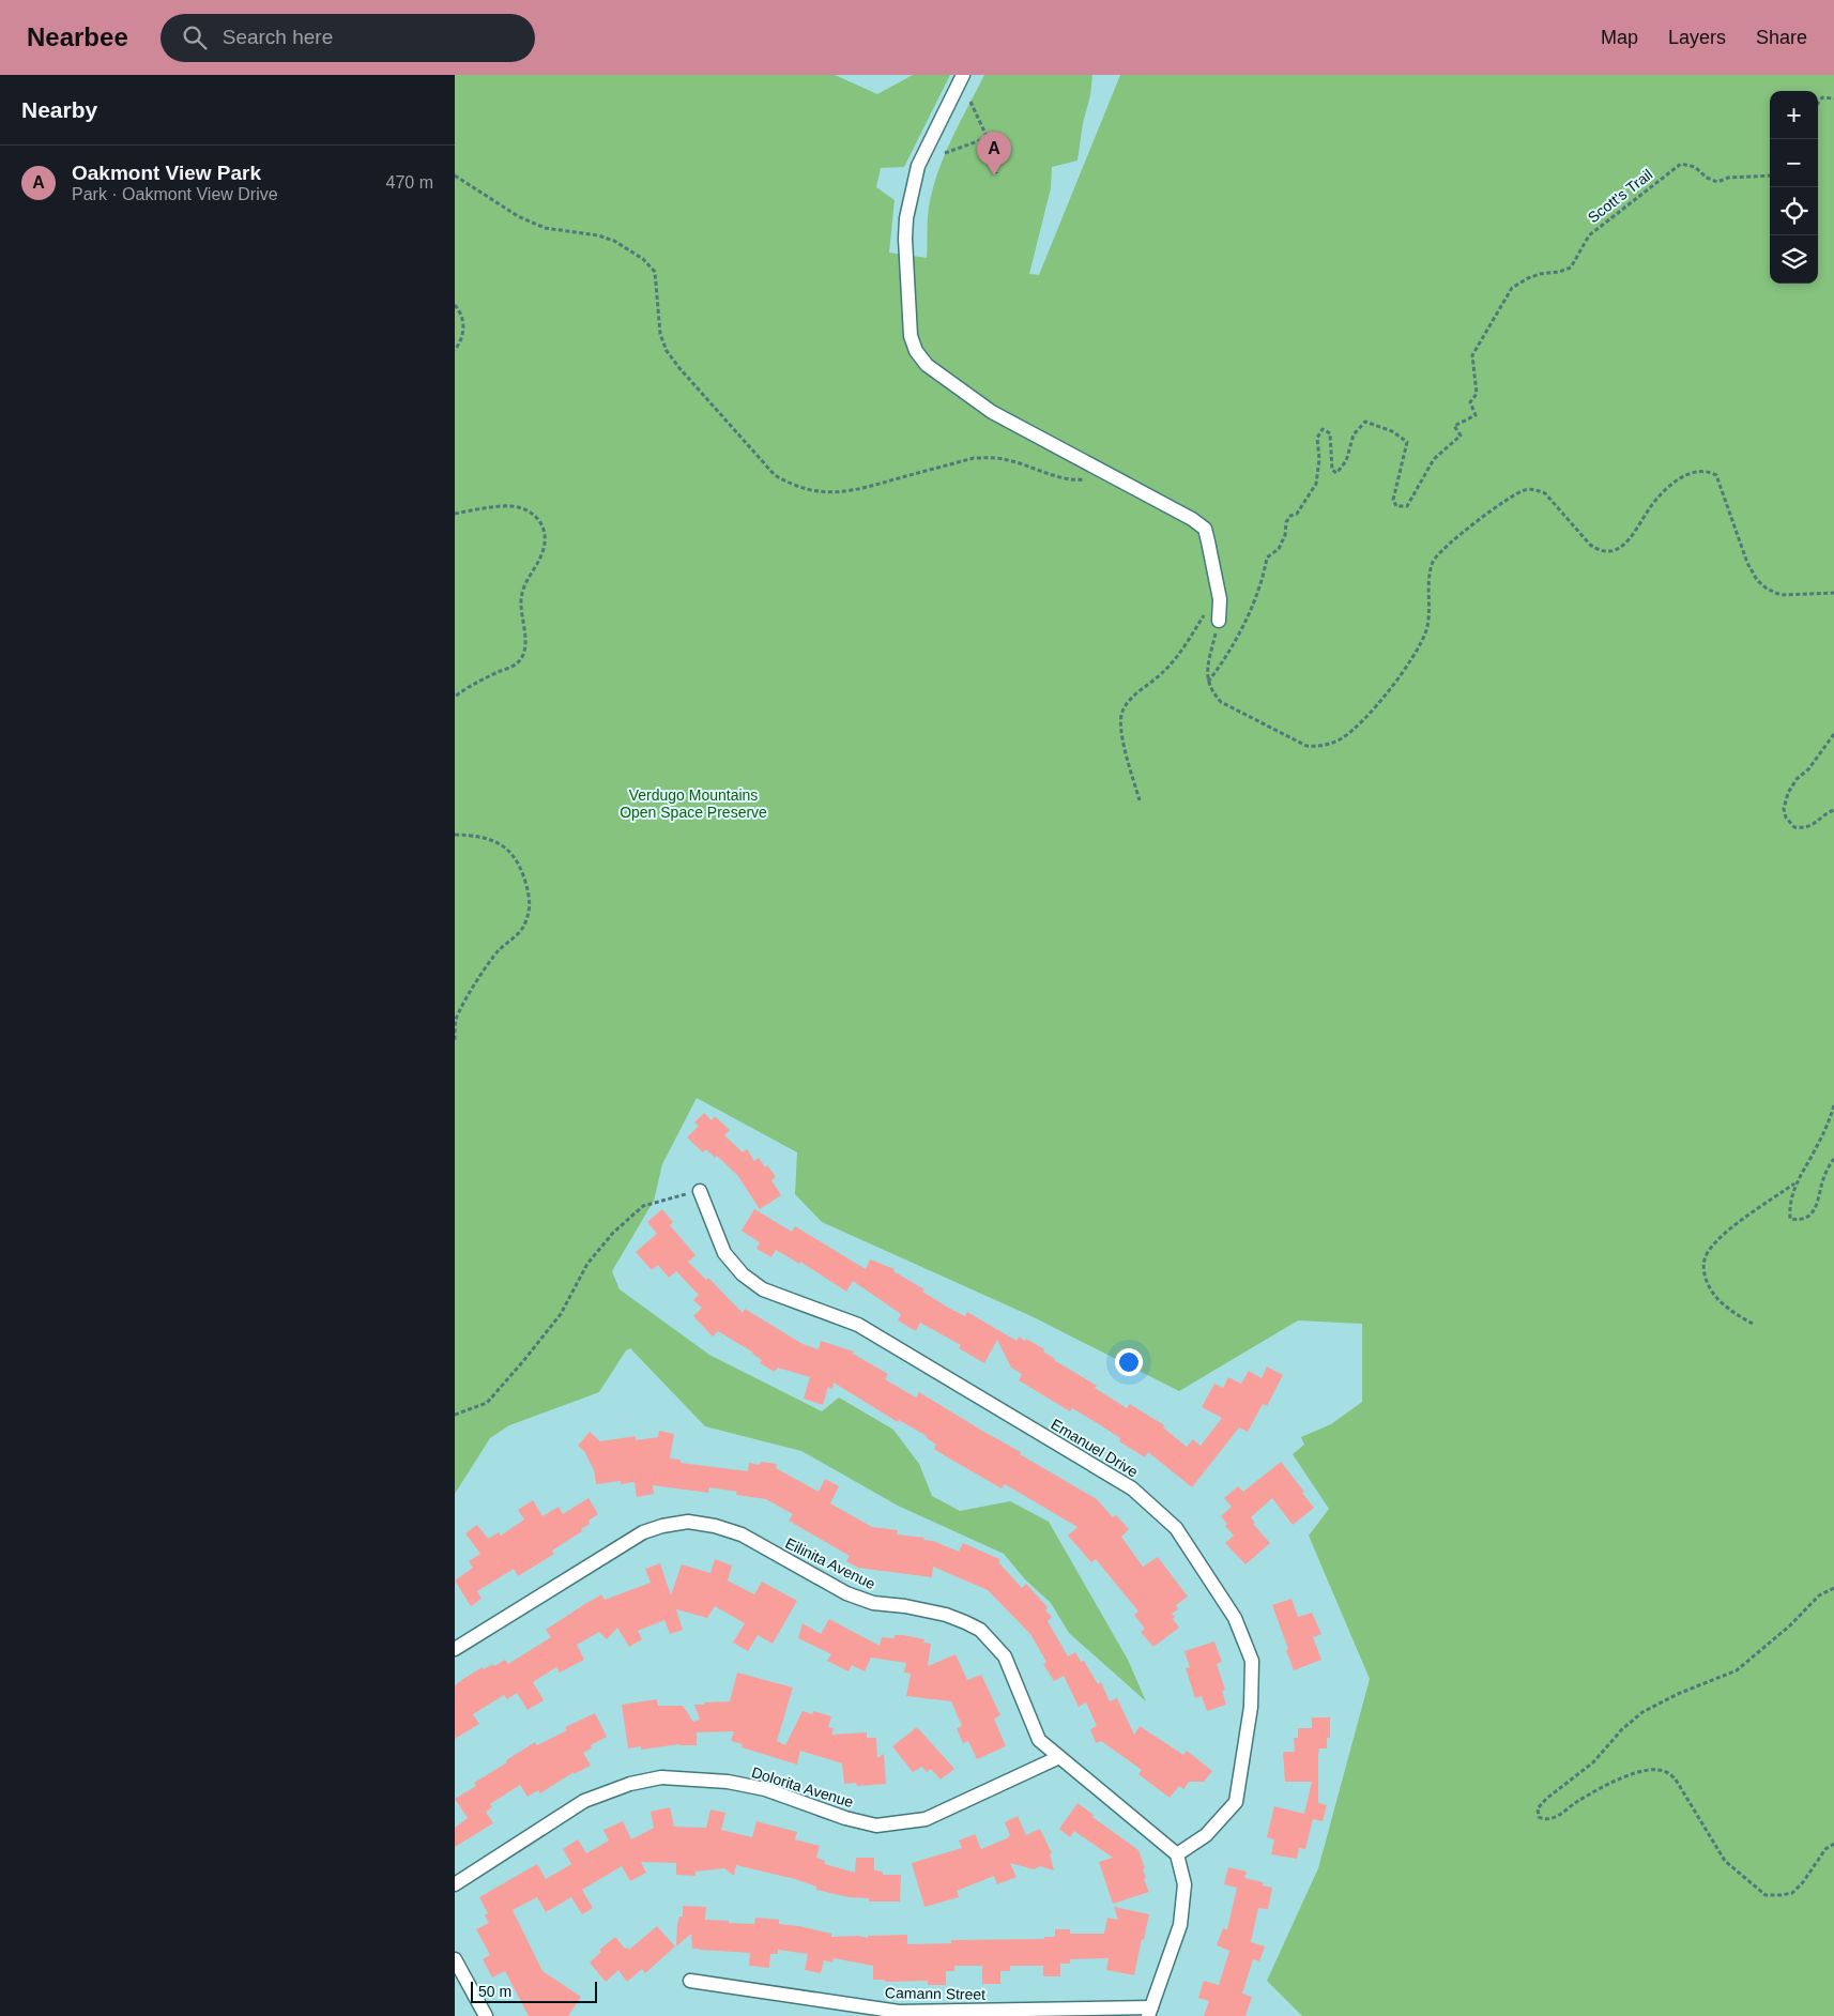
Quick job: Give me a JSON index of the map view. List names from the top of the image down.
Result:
{
  "streets": {
    "street": [
      "Emanuel Drive",
      "Eilinita Avenue",
      "Dolorita Avenue",
      "Camann Street"
    ],
    "path": ["Scott's Trail"]
  },
  "crossings": [
    ["Emanuel Drive", "Eilinita Avenue"],
    ["Eilinita Avenue", "Dolorita Avenue"]
  ],
  "parks": ["Verdugo Mountains Open Space Preserve"],
  "scale_bar": "50 m",
  "page": {
    "header": "Nearbee",
    "search": "Search here",
    "nav": ["Map", "Layers", "Share"],
    "heading": "Nearby",
    "map_buttons": ["+", "−"],
    "pins": "A",
    "list": [
      {
        "mark": "A",
        "name": "Oakmont View Park",
        "note": "Park · Oakmont View Drive",
        "value": "470 m"
      }
    ],
    "scale": "50 m"
  }
}
